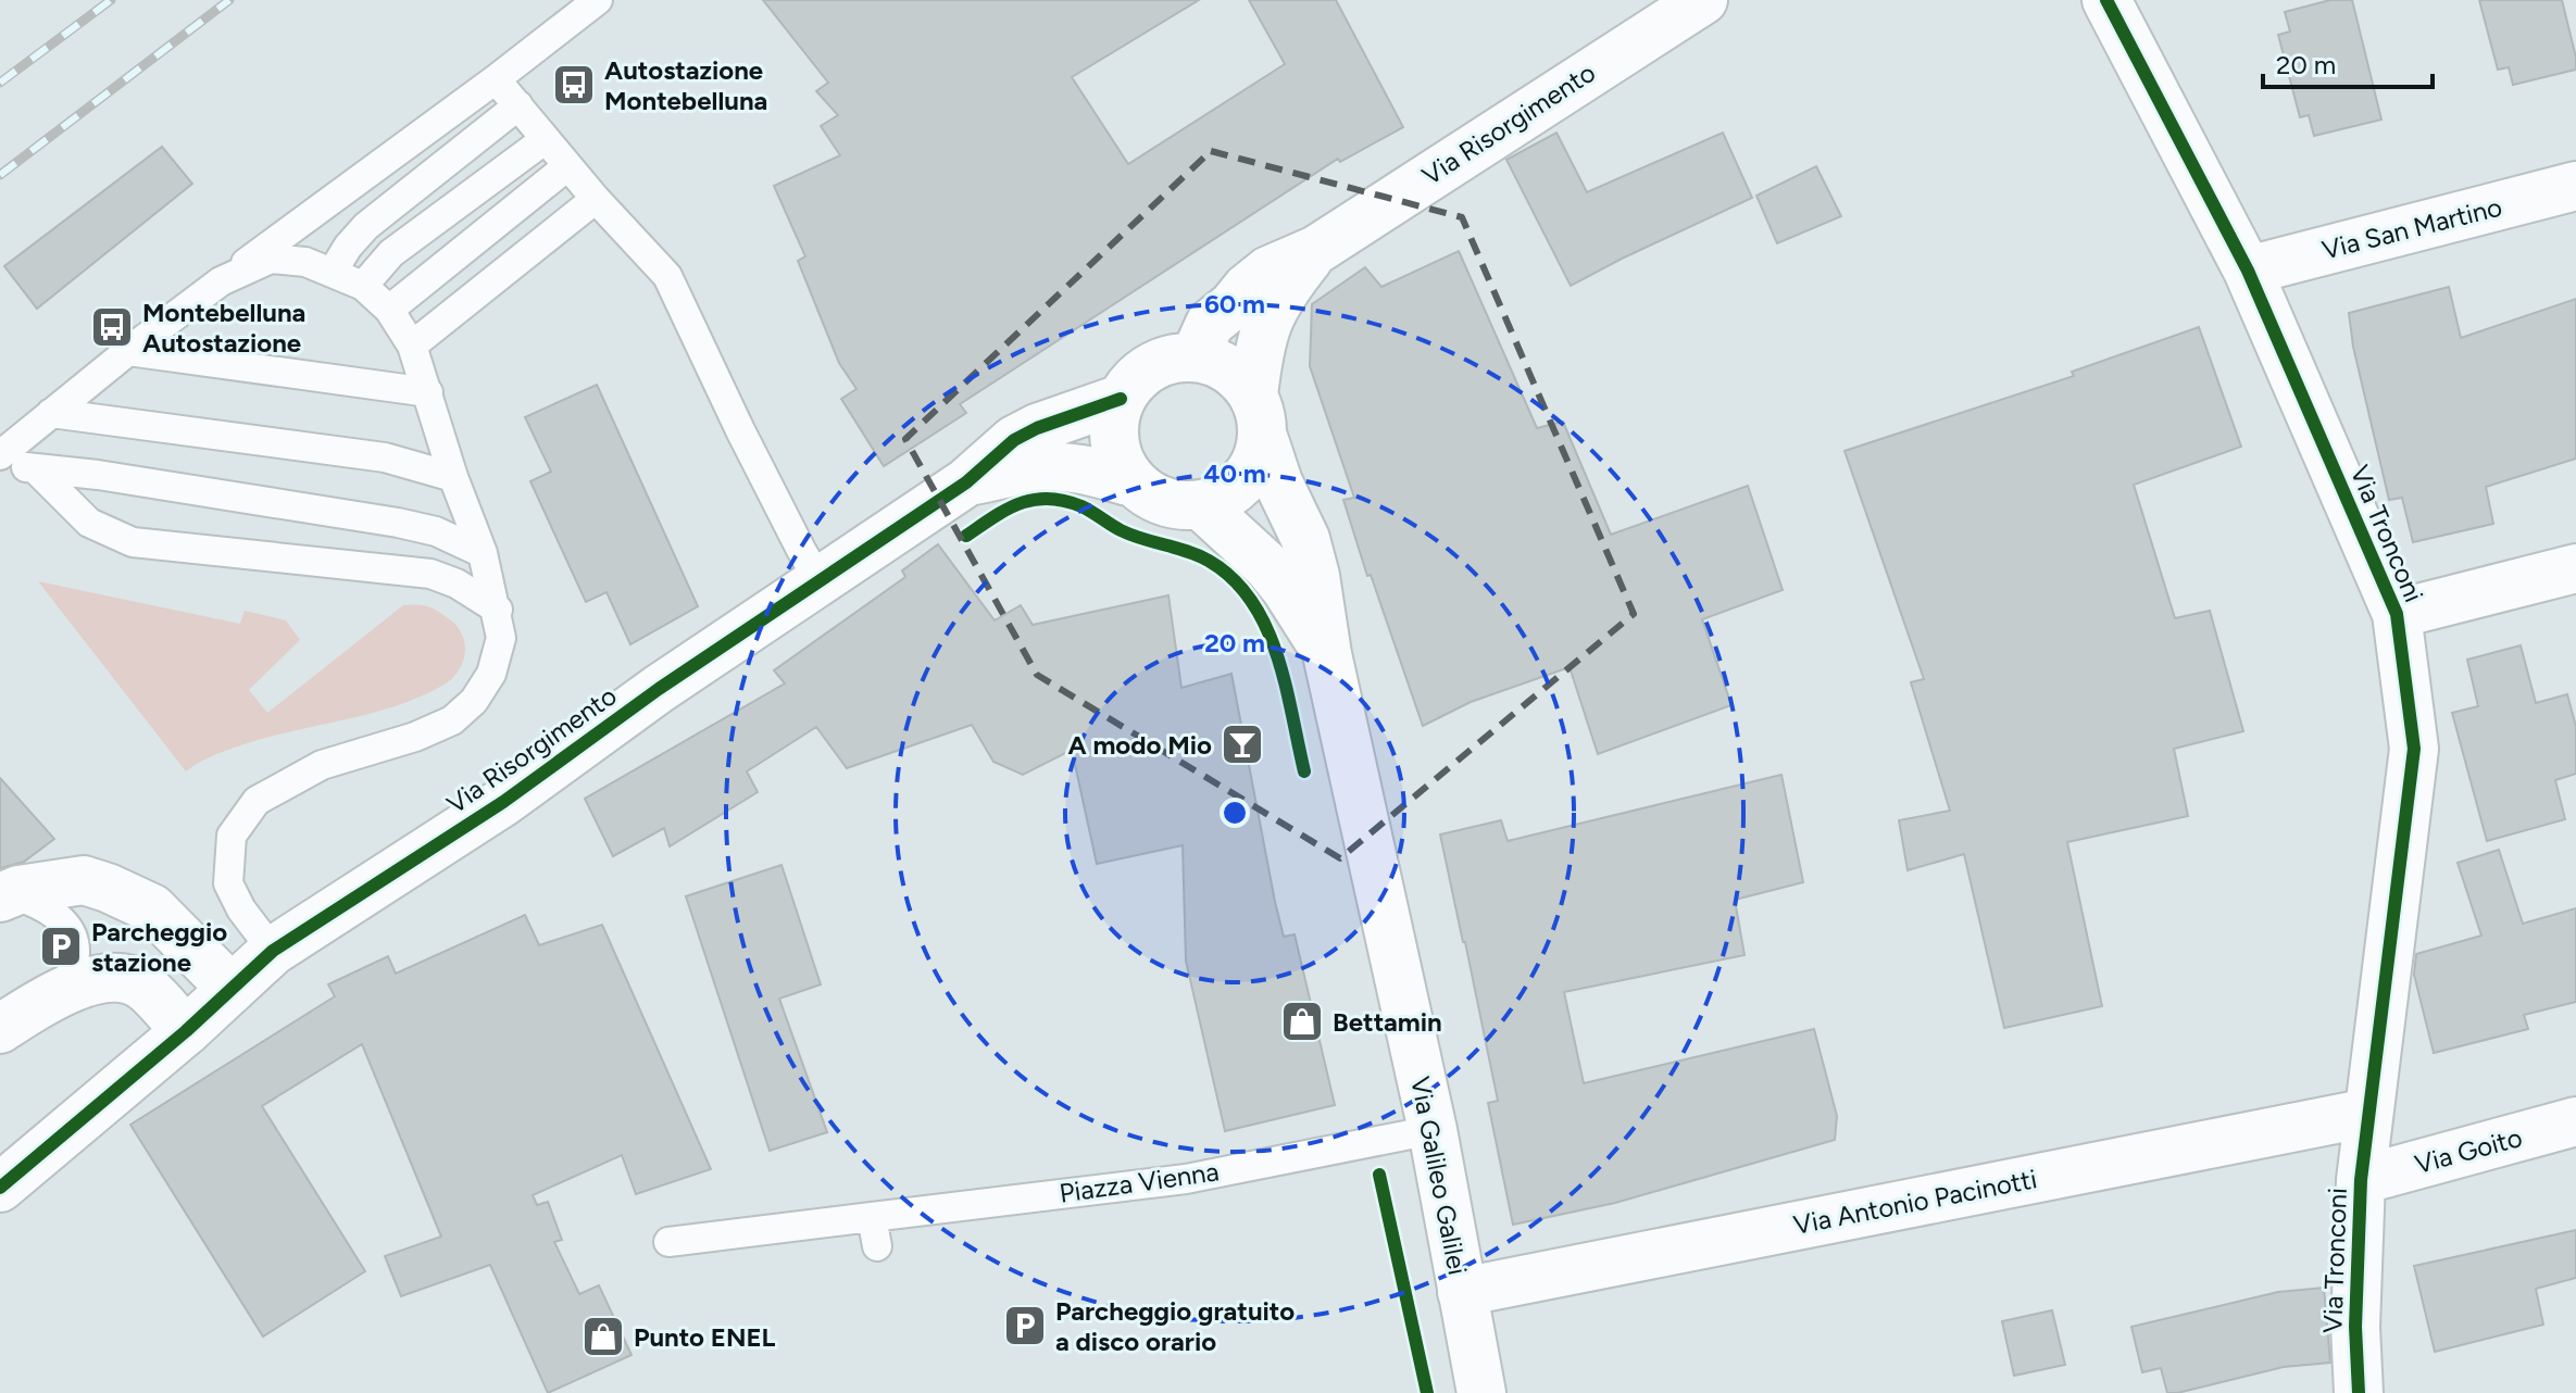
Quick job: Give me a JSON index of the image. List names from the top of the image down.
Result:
{
  "streets": {
    "street": [
      "Via Risorgimento",
      "Via San Martino",
      "Via Tronconi",
      "Via Goito",
      "Via Galileo Galilei",
      "Via Antonio Pacinotti"
    ],
    "lane": ["Piazza Vienna"]
  },
  "crossings": [
    ["Via Risorgimento", "Via Galileo Galilei"],
    ["Via San Martino", "Via Tronconi"],
    ["Via Tronconi", "Via Goito"],
    ["Via Tronconi", "Via Antonio Pacinotti"],
    ["Via Galileo Galilei", "Piazza Vienna"],
    ["Via Galileo Galilei", "Via Antonio Pacinotti"]
  ],
  "places": {
    "bus stop": ["Autostazione Montebelluna", "Montebelluna Autostazione"],
    "bar": ["A modo Mio"],
    "parking": ["Parcheggio stazione", "Parcheggio gratuito a disco orario"],
    "shop": ["Bettamin", "Punto ENEL"]
  },
  "scale_bar": "20 m",
  "rings": ["60 m", "40 m", "20 m"]
}
